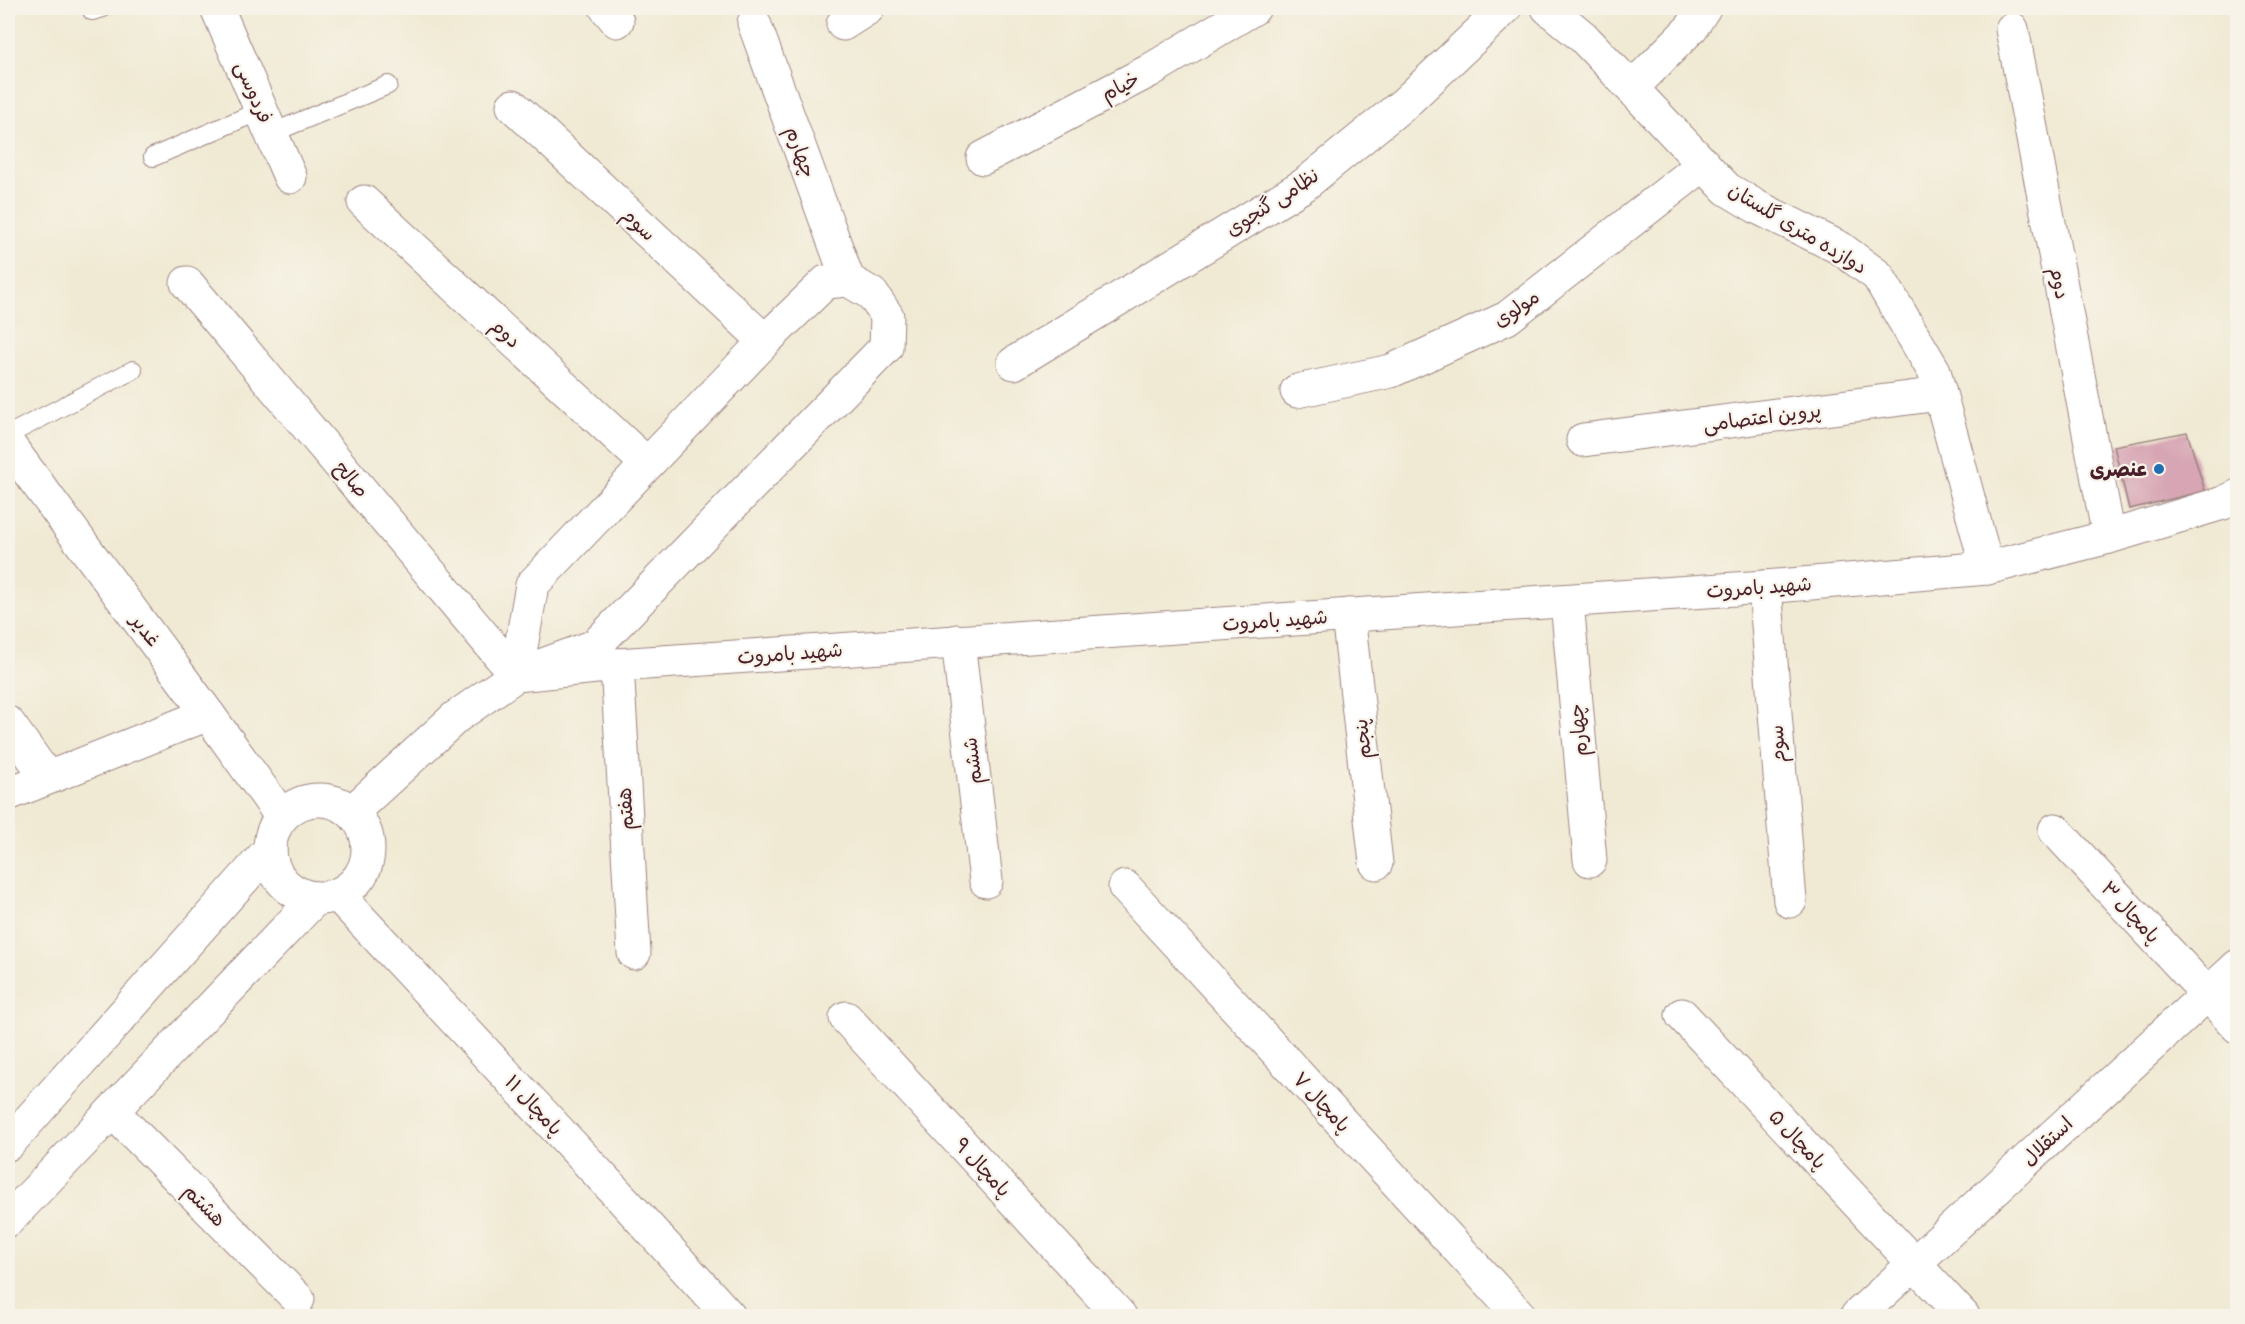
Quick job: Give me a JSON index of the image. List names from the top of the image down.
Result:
{
  "streets": {
    "street": [
      "خیام",
      "فردوسی",
      "چهارم",
      "نظامی گنجوی",
      "سوم",
      "دوازده متری گلستان",
      "دوم",
      "مولوی",
      "پروین اعتصامی",
      "صالح",
      "شهید بامروت",
      "غدیر",
      "پنجم",
      "ششم",
      "هفتم",
      "پامچال ۳",
      "پامچال ۷",
      "پامچال ۱۱",
      "پامچال ۵",
      "استقلال",
      "پامچال ۹",
      "هشتم"
    ]
  },
  "crossings": [
    ["چهارم", "شهید بامروت"],
    ["سوم", "شهید بامروت"],
    ["دوازده متری گلستان", "مولوی"],
    ["دوازده متری گلستان", "پروین اعتصامی"],
    ["دوازده متری گلستان", "شهید بامروت"],
    ["دوم", "شهید بامروت"],
    ["صالح", "شهید بامروت"],
    ["شهید بامروت", "غدیر"],
    ["شهید بامروت", "پنجم"],
    ["شهید بامروت", "ششم"],
    ["شهید بامروت", "هفتم"],
    ["شهید بامروت", "پامچال ۱۱"],
    ["غدیر", "پامچال ۱۱"],
    ["پامچال ۳", "استقلال"],
    ["پامچال ۵", "استقلال"]
  ],
  "places": ["عنصری"]
}
